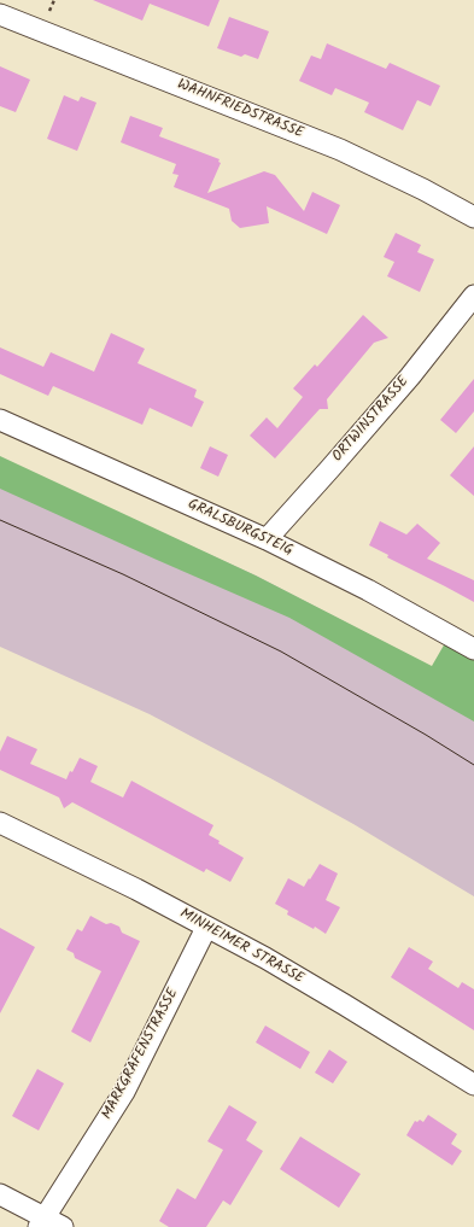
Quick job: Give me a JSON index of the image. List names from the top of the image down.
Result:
{
  "streets": {
    "street": [
      "WAHNFRIEDSTRASSE",
      "ORTWINSTRASSE",
      "GRALSBURGSTEIG",
      "MINHEIMER STRASSE",
      "MARKGRAFENSTRASSE"
    ]
  },
  "crossings": [
    ["ORTWINSTRASSE", "GRALSBURGSTEIG"],
    ["MINHEIMER STRASSE", "MARKGRAFENSTRASSE"]
  ]
}
